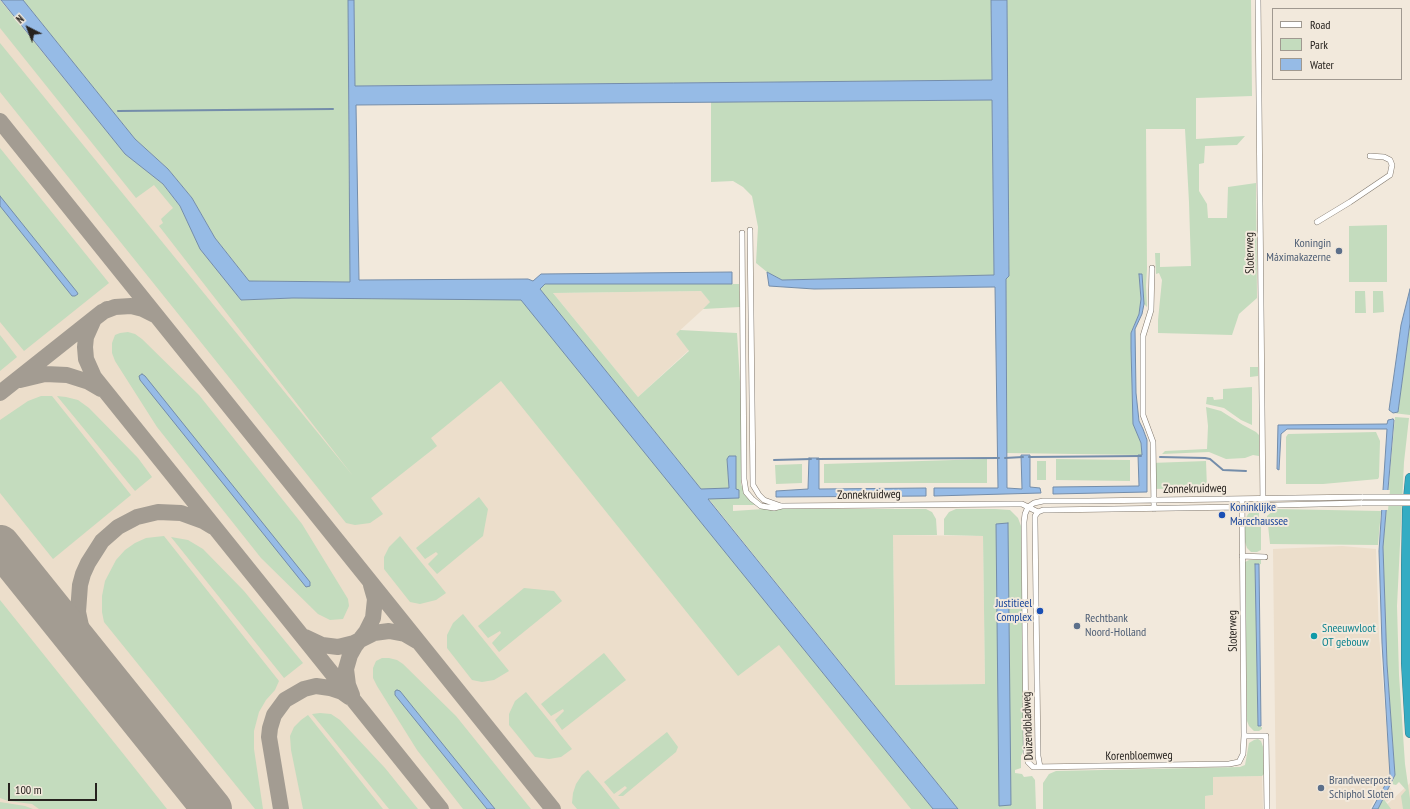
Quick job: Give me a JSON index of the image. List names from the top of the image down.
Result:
{
  "streets": {
    "street": [
      "Sloterweg",
      "Zonnekruidweg",
      "Duizendbladweg",
      "Korenbloemweg"
    ]
  },
  "crossings": [
    ["Sloterweg", "Zonnekruidweg"],
    ["Sloterweg", "Korenbloemweg"],
    ["Zonnekruidweg", "Duizendbladweg"],
    ["Duizendbladweg", "Korenbloemweg"]
  ],
  "places": [
    "Koningin Máximakazerne",
    "Koninklijke Marechaussee",
    "Justitieel Complex",
    "Rechtbank Noord-Holland",
    "Sneeuwvloot OT gebouw",
    "Brandweerpost Schiphol Sloten"
  ],
  "legend": ["Road", "Park", "Water"],
  "scale_bar": "100 m",
  "north": "top left"
}
